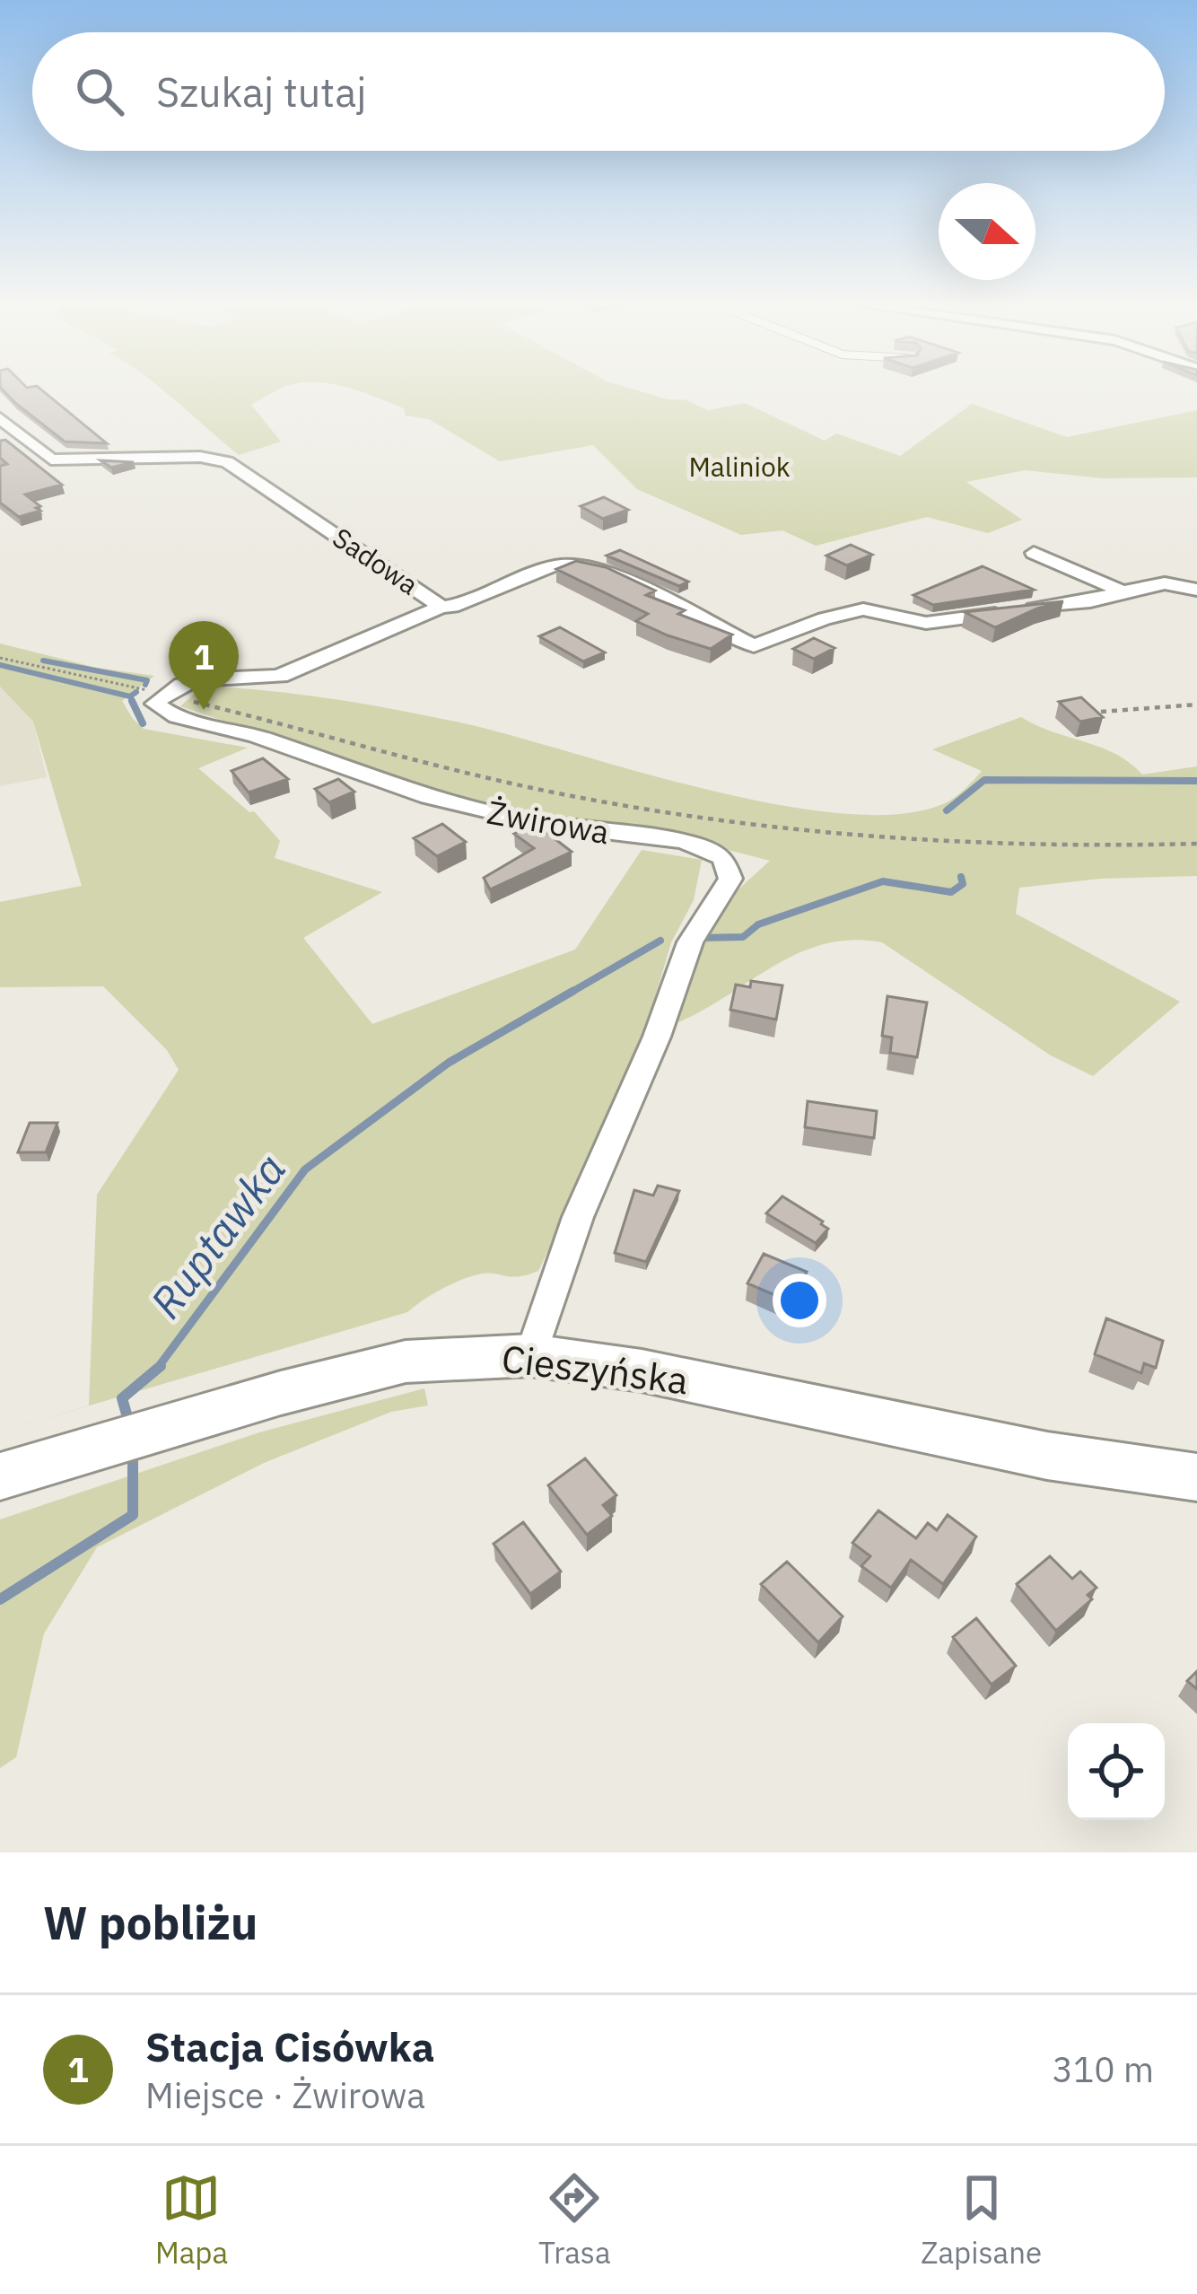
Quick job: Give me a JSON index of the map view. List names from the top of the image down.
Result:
{
  "streets": {
    "main road": ["Cieszyńska"],
    "street": ["Sadowa", "Żwirowa"]
  },
  "crossings": [
    ["Żwirowa", "Cieszyńska"]
  ],
  "water": ["Ruptawka"],
  "parks": ["Maliniok"],
  "north": "right",
  "page": {
    "search": "Szukaj tutaj",
    "pins": "1",
    "heading": "W pobliżu",
    "list": [
      {
        "mark": "1",
        "name": "Stacja Cisówka",
        "note": "Miejsce · Żwirowa",
        "value": "310 m"
      }
    ],
    "nav": ["Mapa", "Trasa", "Zapisane"]
  }
}
